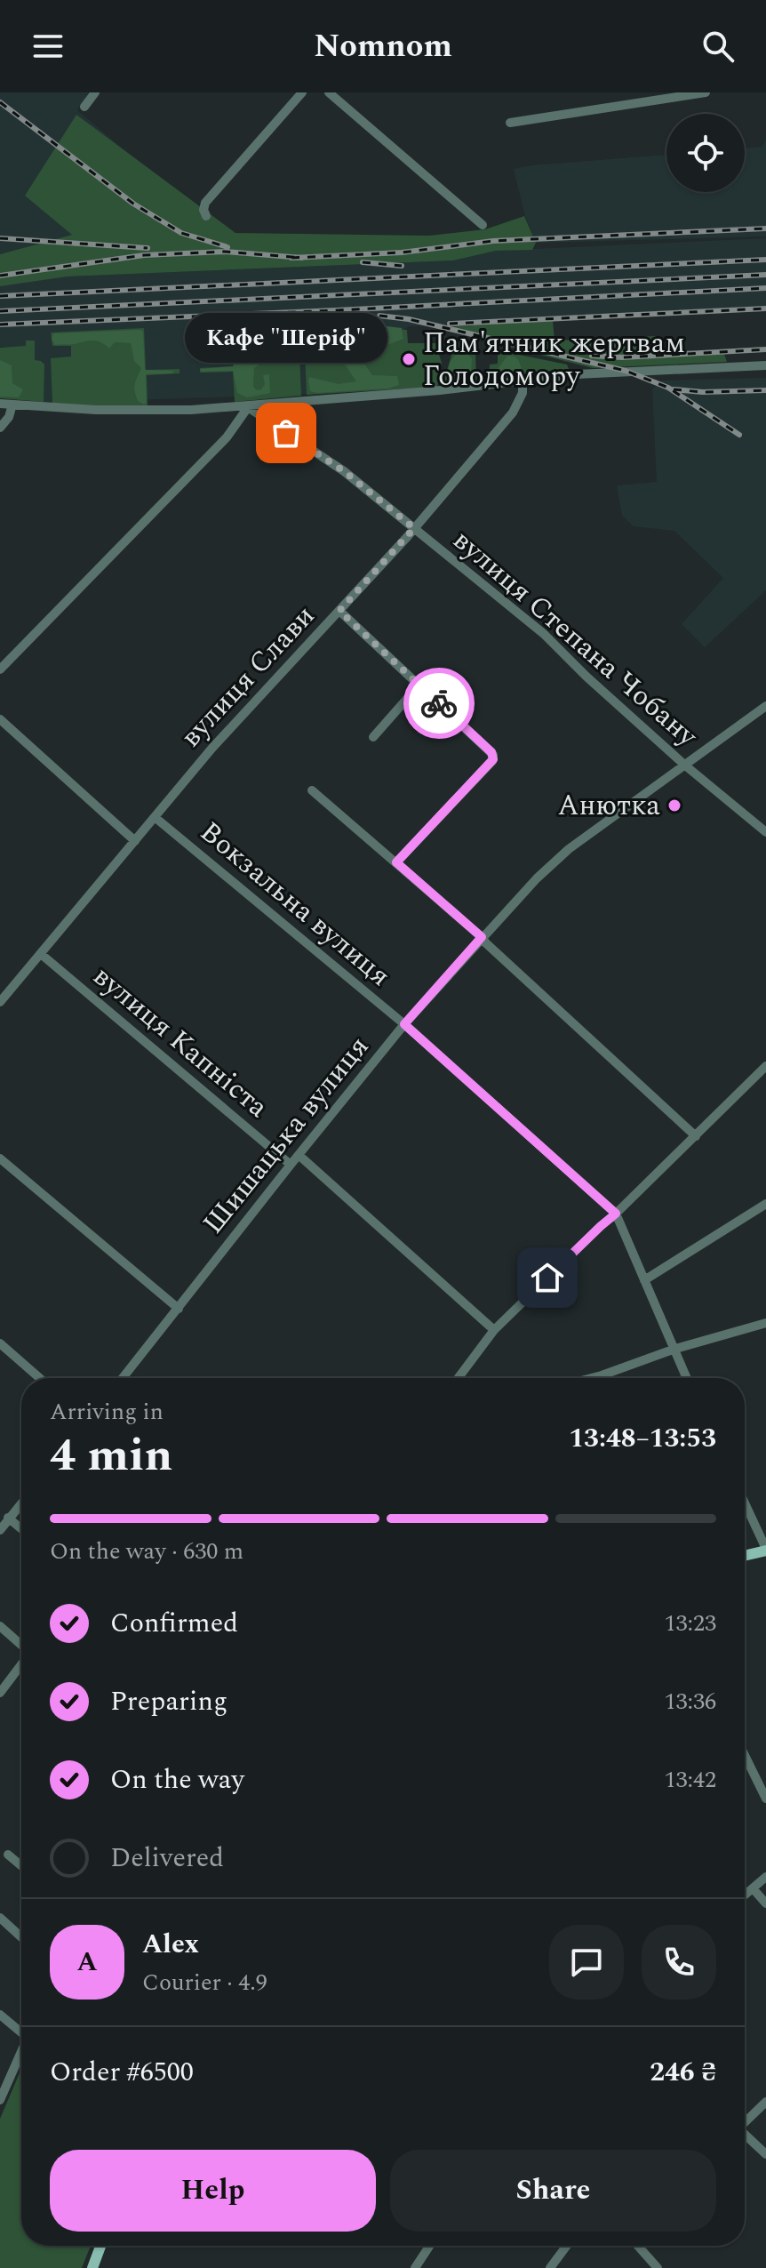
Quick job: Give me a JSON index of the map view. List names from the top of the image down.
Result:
{
  "streets": {
    "street": [
      "вулиця Степана Чобану",
      "вулиця Слави",
      "Вокзальна вулиця",
      "вулиця Капніста",
      "Шишацька вулиця"
    ]
  },
  "crossings": [
    ["вулиця Степана Чобану", "вулиця Слави"],
    ["вулиця Степана Чобану", "Шишацька вулиця"],
    ["вулиця Слави", "Вокзальна вулиця"],
    ["вулиця Слави", "вулиця Капніста"],
    ["Вокзальна вулиця", "Шишацька вулиця"],
    ["вулиця Капніста", "Шишацька вулиця"]
  ],
  "places": ["Пам'ятник жертвам Голодомору", "Кафе \"Шеріф\"", "Анютка"],
  "page": {
    "header": "Nomnom",
    "bubble": "Кафе \"Шеріф\"",
    "heading": ["4 min", "Arriving in", "13:48–13:53"],
    "panel": [
      "Alex",
      "Courier · 4.9",
      "Order #6500",
      "246 ₴"
    ],
    "bar": "On the way · 630 m",
    "list": [
      ["Confirmed", "13:23"],
      ["Preparing", "13:36"],
      ["On the way", "13:42"],
      "Delivered"
    ],
    "round": "A",
    "buttons": ["Help", "Share"]
  }
}
